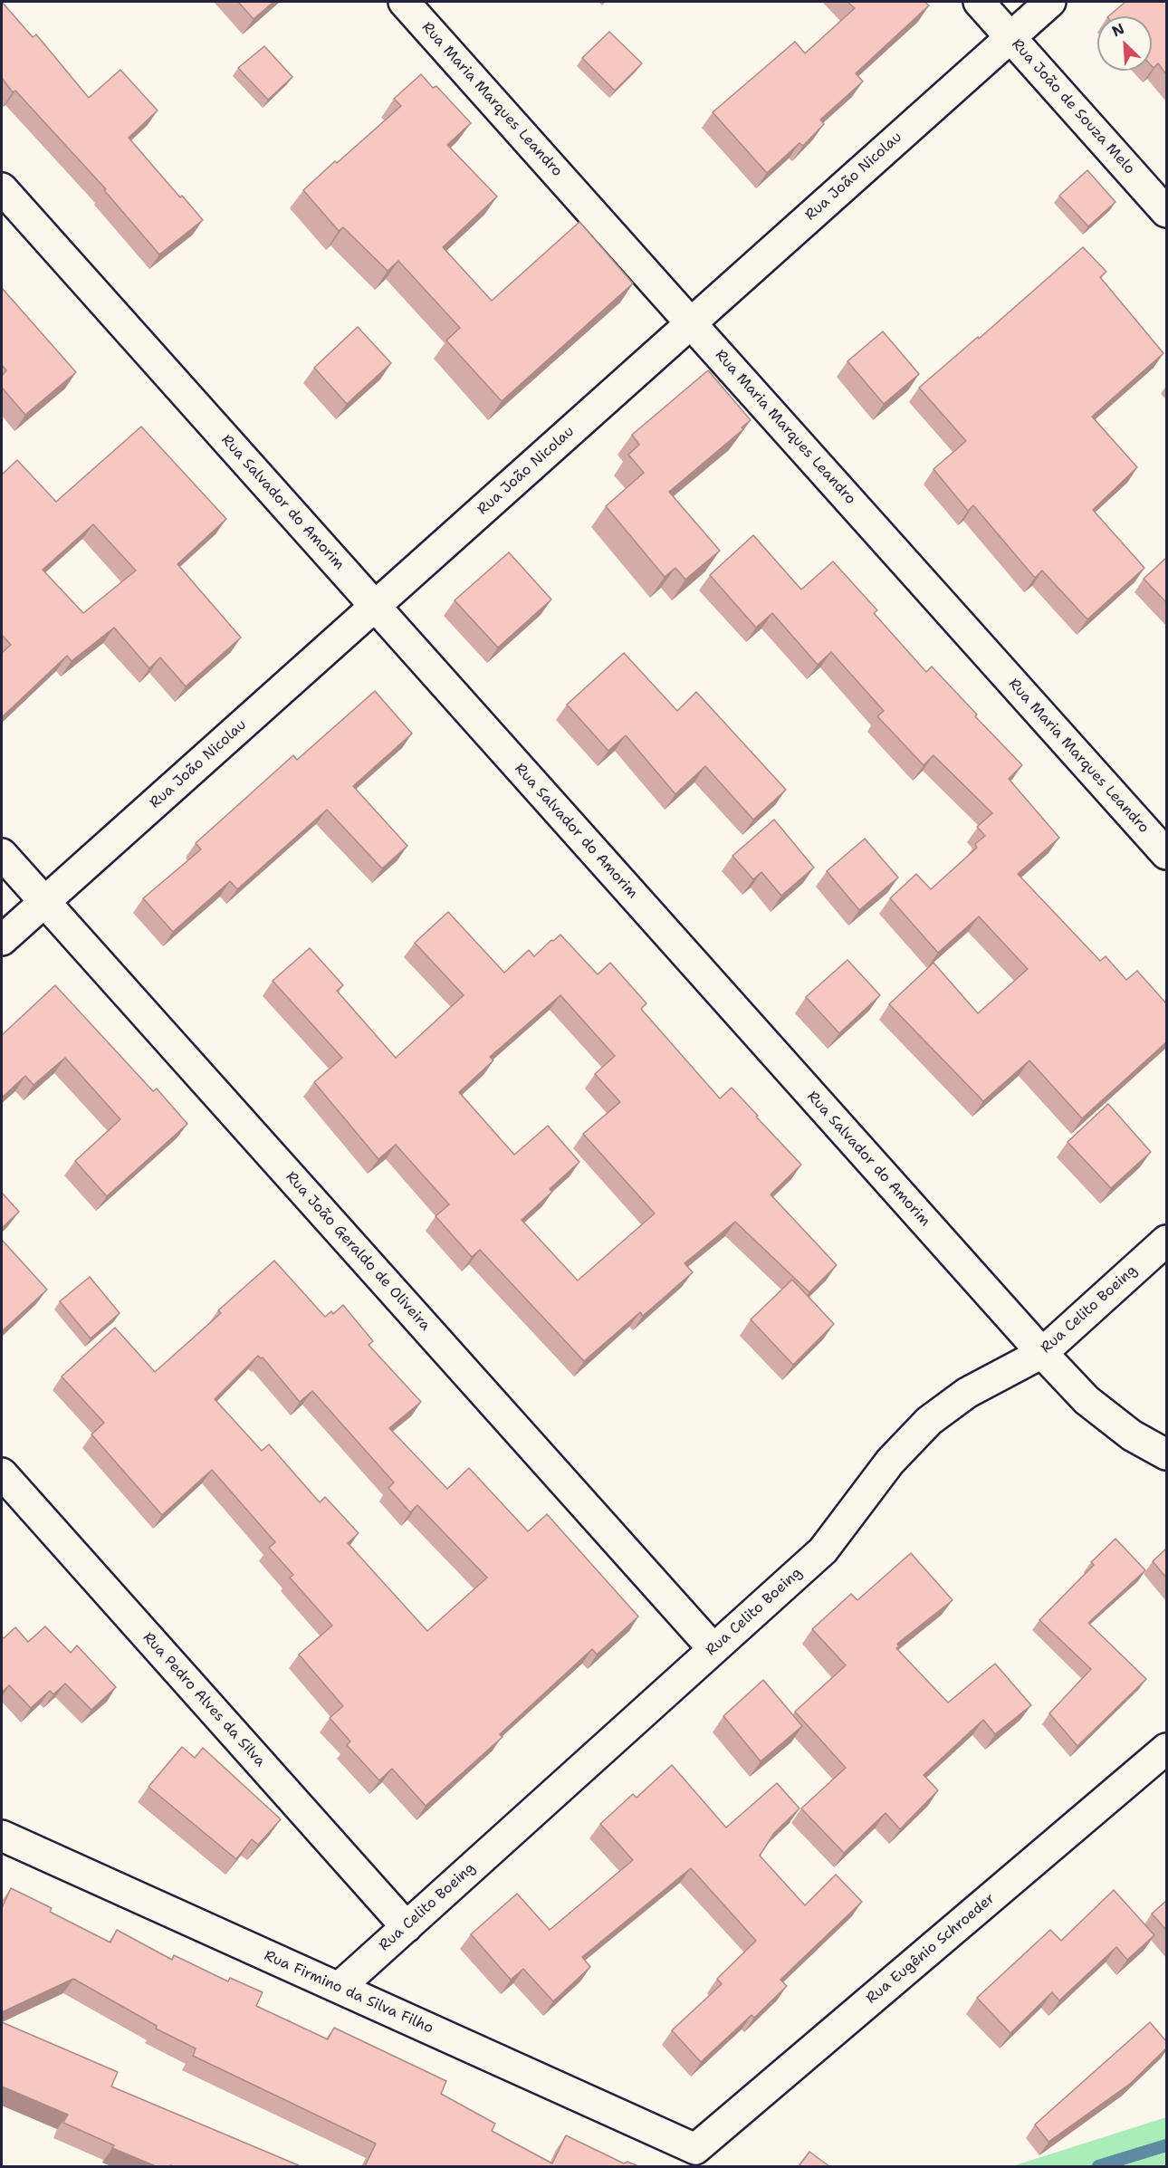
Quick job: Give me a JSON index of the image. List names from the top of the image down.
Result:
{
  "streets": {
    "street": [
      "Rua Maria Marques Leandro",
      "Rua João de Souza Melo",
      "Rua João Nicolau",
      "Rua Salvador do Amorim",
      "Rua João Geraldo de Oliveira",
      "Rua Celito Boeing",
      "Rua Pedro Alves da Silva",
      "Rua Eugênio Schroeder",
      "Rua Firmino da Silva Filho"
    ]
  },
  "crossings": [
    ["Rua Maria Marques Leandro", "Rua João Nicolau"],
    ["Rua João de Souza Melo", "Rua João Nicolau"],
    ["Rua João Nicolau", "Rua Salvador do Amorim"],
    ["Rua João Nicolau", "Rua João Geraldo de Oliveira"],
    ["Rua Salvador do Amorim", "Rua Celito Boeing"],
    ["Rua João Geraldo de Oliveira", "Rua Celito Boeing"],
    ["Rua Celito Boeing", "Rua Pedro Alves da Silva"],
    ["Rua Celito Boeing", "Rua Firmino da Silva Filho"],
    ["Rua Eugênio Schroeder", "Rua Firmino da Silva Filho"]
  ],
  "north": "top left"
}
